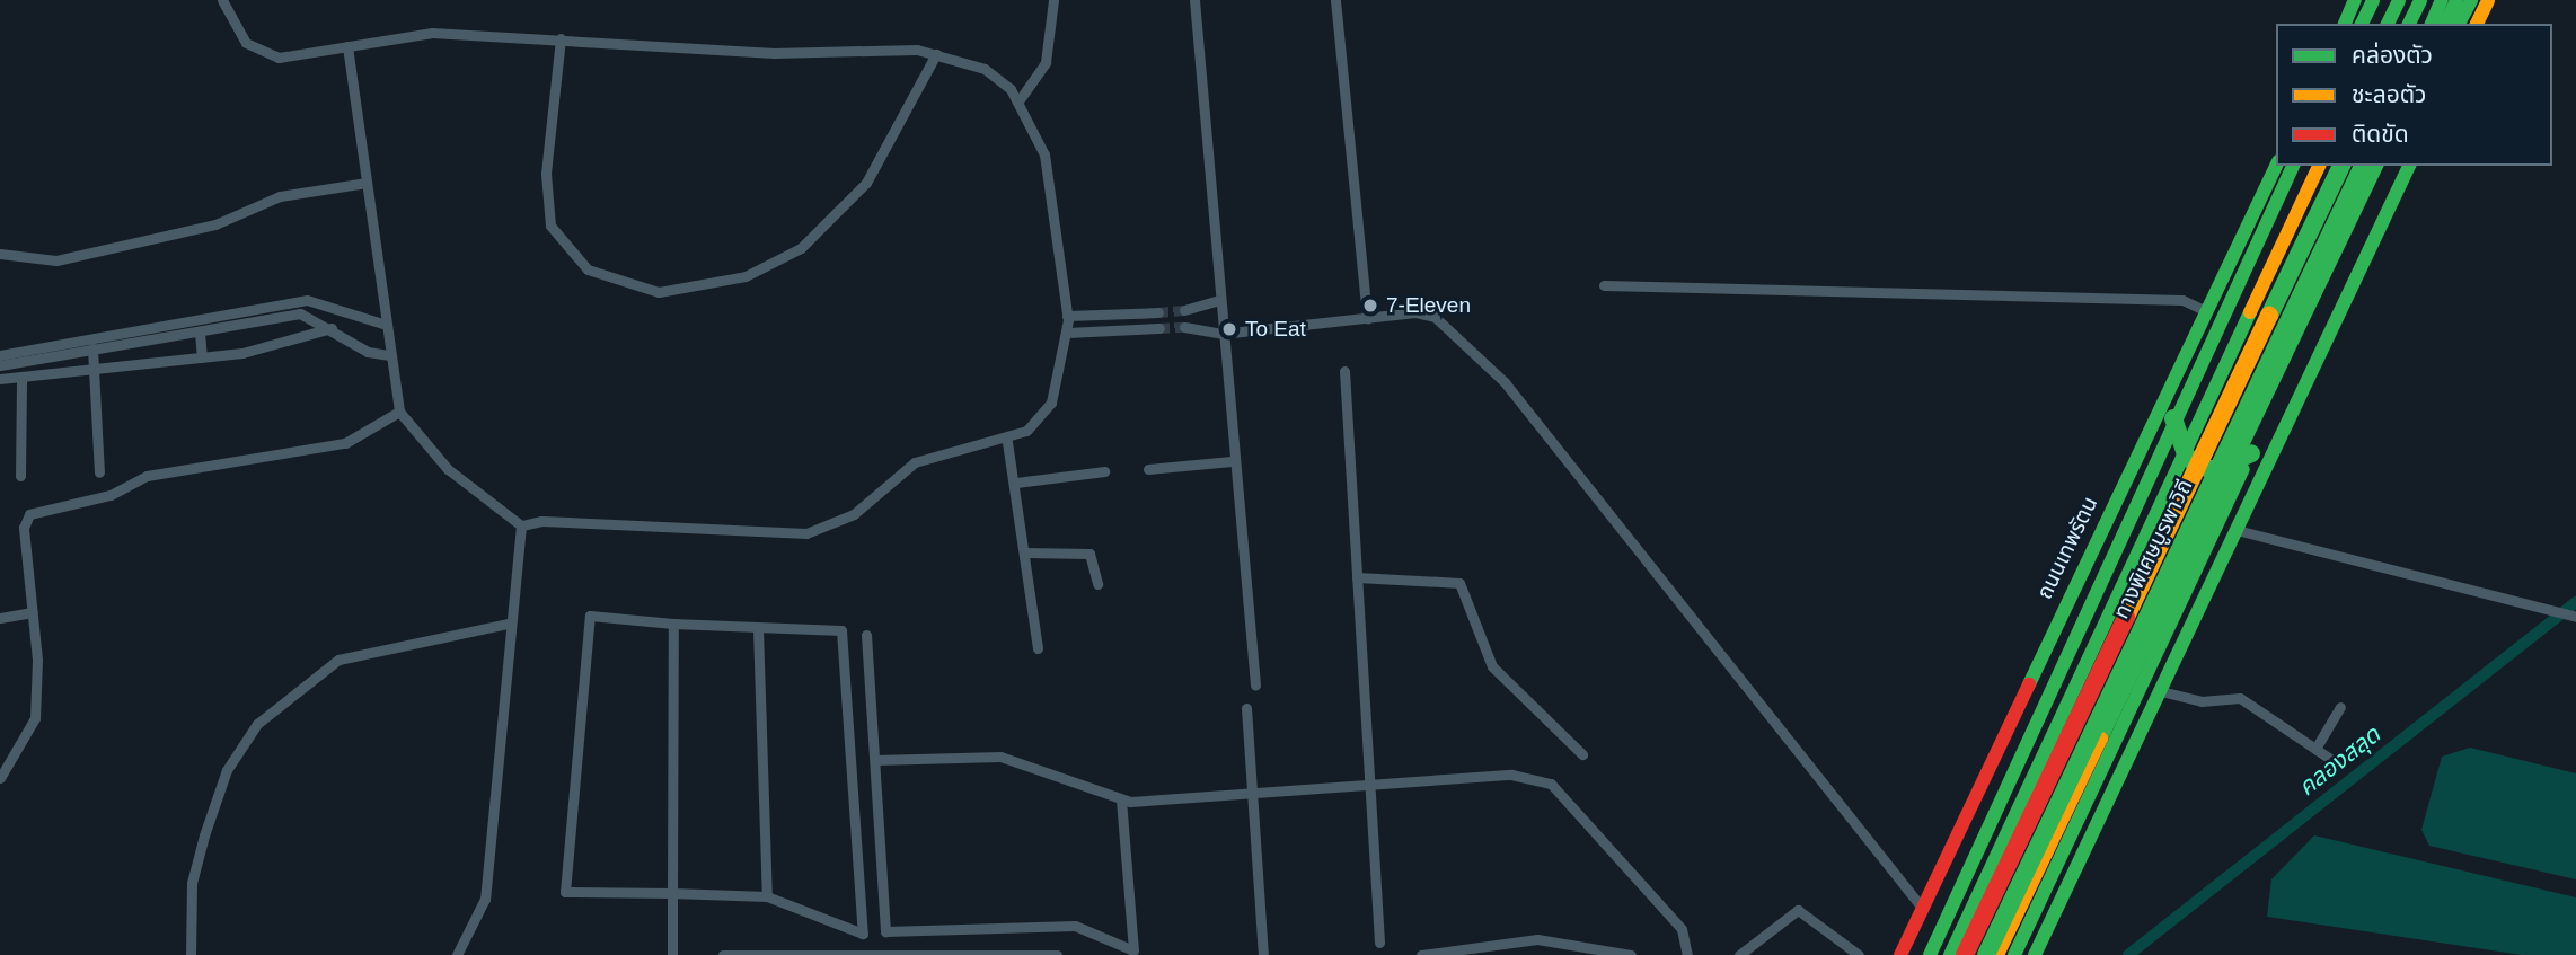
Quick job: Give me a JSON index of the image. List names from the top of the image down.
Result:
{
  "streets": {
    "main road": ["ถนนเทพรัตน", "ทางพิเศษบูรพาวิถี"]
  },
  "water": ["คลองสลุด"],
  "places": ["7-Eleven", "To Eat"],
  "legend": ["คล่องตัว", "ชะลอตัว", "ติดขัด"]
}
